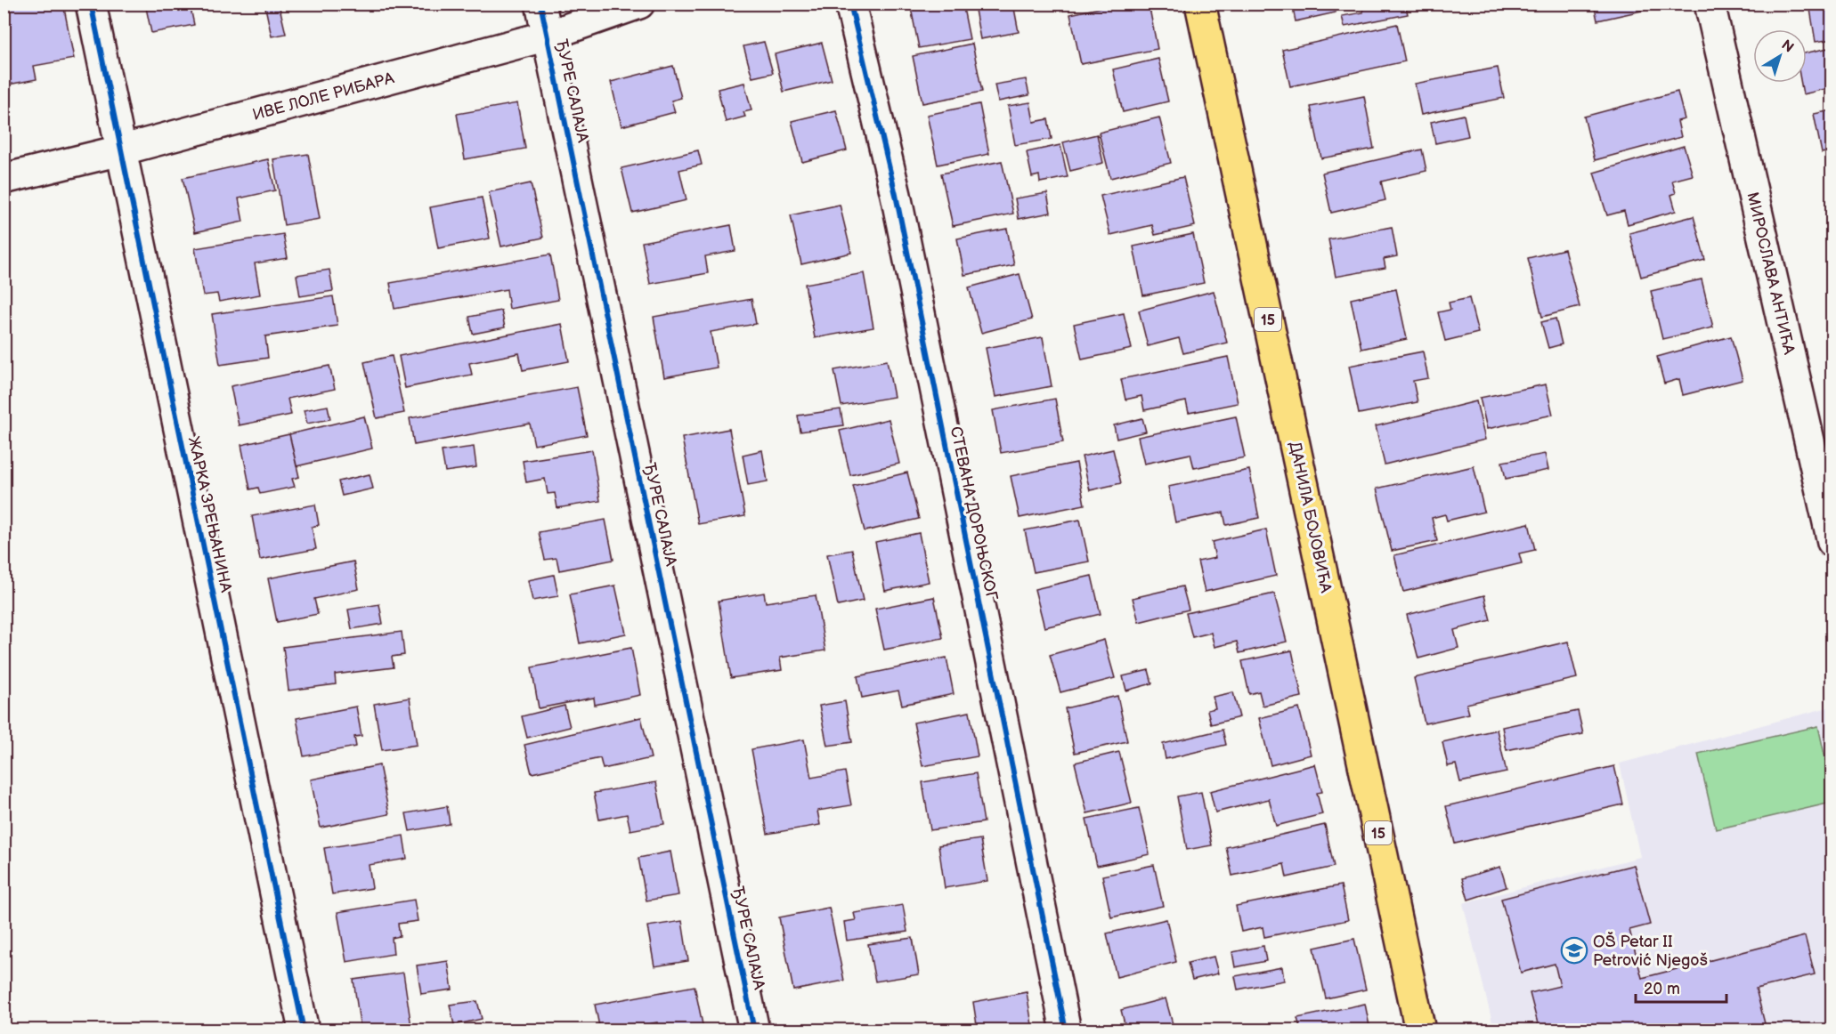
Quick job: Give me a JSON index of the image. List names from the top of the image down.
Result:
{
  "streets": {
    "main road": ["15", "ДАНИЛА БОЈОВИЋА"],
    "street": [
      "ЂУРЕ САЛАЈА",
      "ИВЕ ЛОЛЕ РИБАРА",
      "МИРОСЛАВА АНТИЋА",
      "СТЕВАНА ДОРОЊСКОГ",
      "ЖАРКА ЗРЕЊАНИНА"
    ]
  },
  "crossings": [
    ["ЂУРЕ САЛАЈА", "ИВЕ ЛОЛЕ РИБАРА"],
    ["ИВЕ ЛОЛЕ РИБАРА", "ЖАРКА ЗРЕЊАНИНА"]
  ],
  "places": {
    "school or university": ["OŠ Petar II Petrović Njegoš"]
  },
  "scale_bar": "20 m",
  "north": "top right"
}
